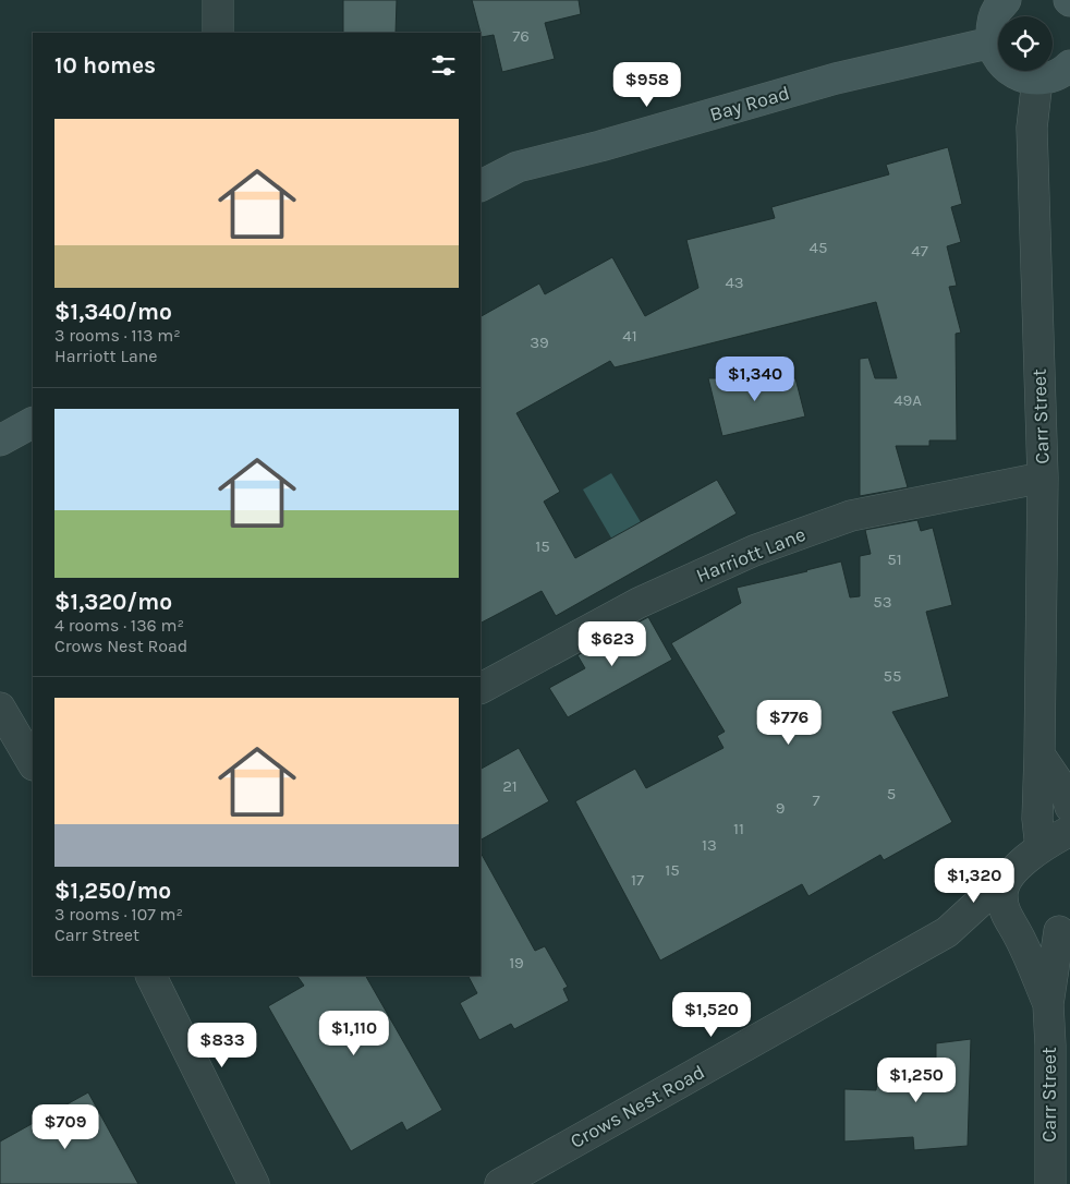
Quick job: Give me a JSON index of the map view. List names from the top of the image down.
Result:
{
  "streets": {
    "street": [
      "Bay Road",
      "Carr Street",
      "Harriott Lane",
      "Crows Nest Road"
    ]
  },
  "crossings": [
    ["Carr Street", "Harriott Lane"],
    ["Carr Street", "Crows Nest Road"]
  ],
  "house_numbers": [
    "76",
    "45",
    "47",
    "43",
    "41",
    "39",
    "49A",
    "15",
    "51",
    "53",
    "55",
    "21",
    "5",
    "7",
    "9",
    "11",
    "13",
    "15",
    "17",
    "19"
  ],
  "page": {
    "heading": "10 homes",
    "price": [
      "$958",
      "$1,340",
      "$623",
      "$776",
      "$1,320",
      "$1,520",
      "$1,110",
      "$833",
      "$1,250",
      "$709"
    ],
    "list": [
      {
        "name": "$1,340/mo",
        "note": "3 rooms · 113 m² · Harriott Lane"
      },
      {
        "name": "$1,320/mo",
        "note": "4 rooms · 136 m² · Crows Nest Road"
      },
      {
        "name": "$1,250/mo",
        "note": "3 rooms · 107 m² · Carr Street"
      }
    ]
  }
}
